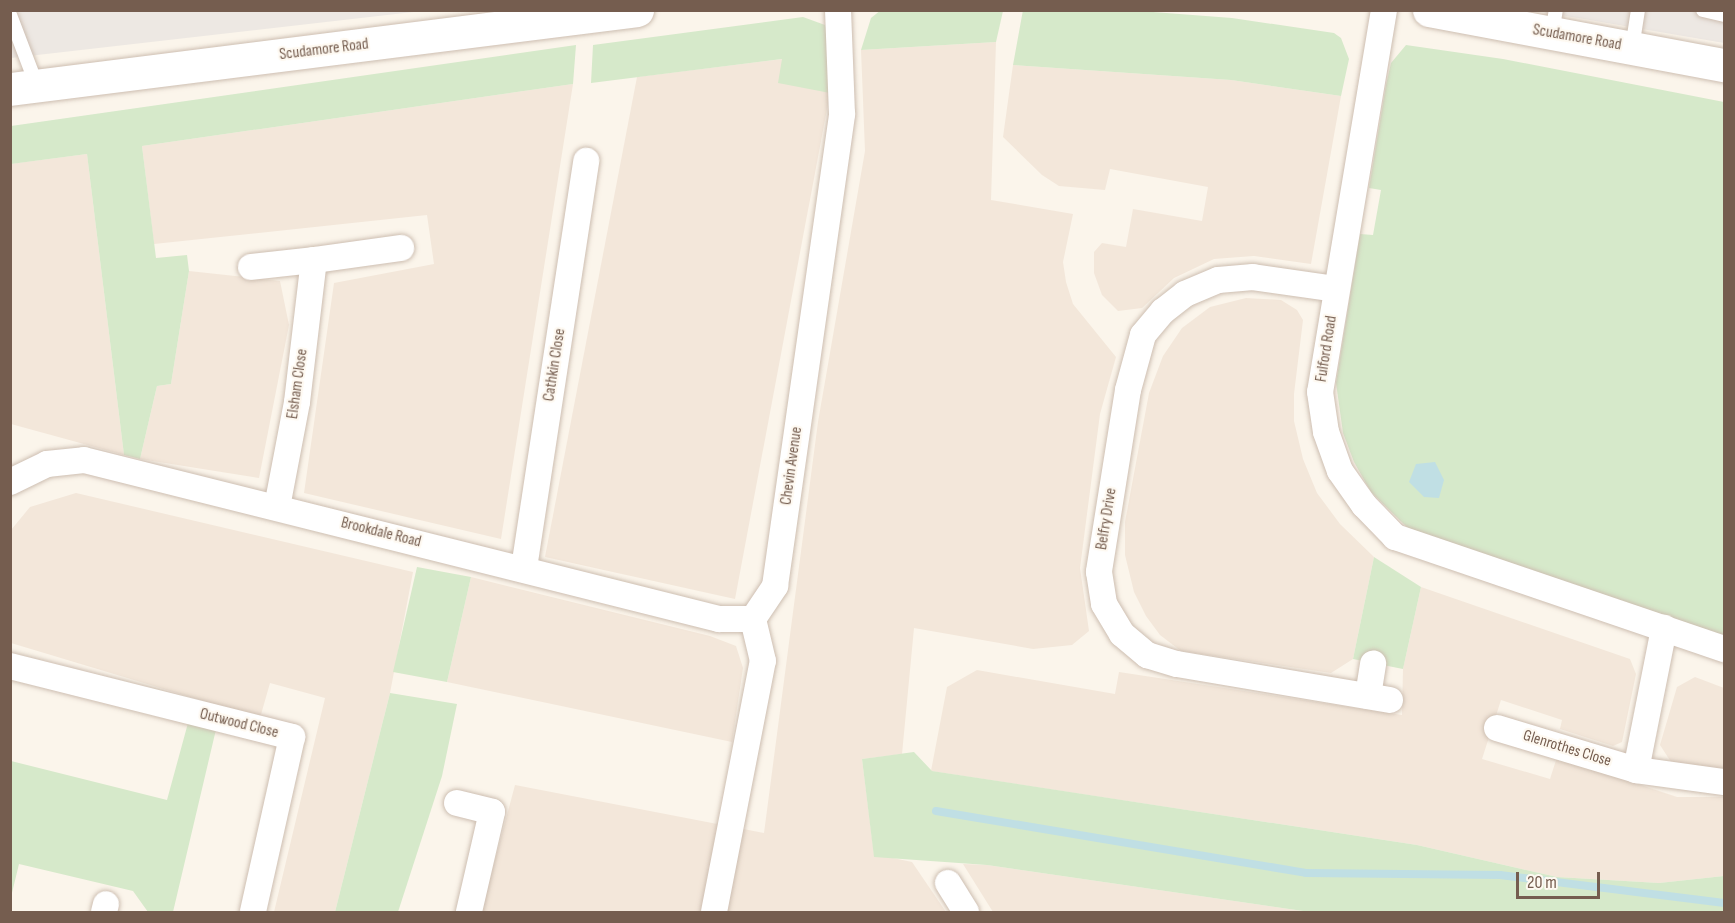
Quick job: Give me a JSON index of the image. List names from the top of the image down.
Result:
{
  "streets": {
    "street": [
      "Scudamore Road",
      "Fulford Road",
      "Cathkin Close",
      "Elsham Close",
      "Chevin Avenue",
      "Belfry Drive",
      "Brookdale Road",
      "Outwood Close",
      "Glenrothes Close"
    ]
  },
  "crossings": [
    ["Fulford Road", "Belfry Drive"],
    ["Cathkin Close", "Brookdale Road"],
    ["Elsham Close", "Brookdale Road"],
    ["Chevin Avenue", "Brookdale Road"]
  ],
  "scale_bar": "20 m"
}
